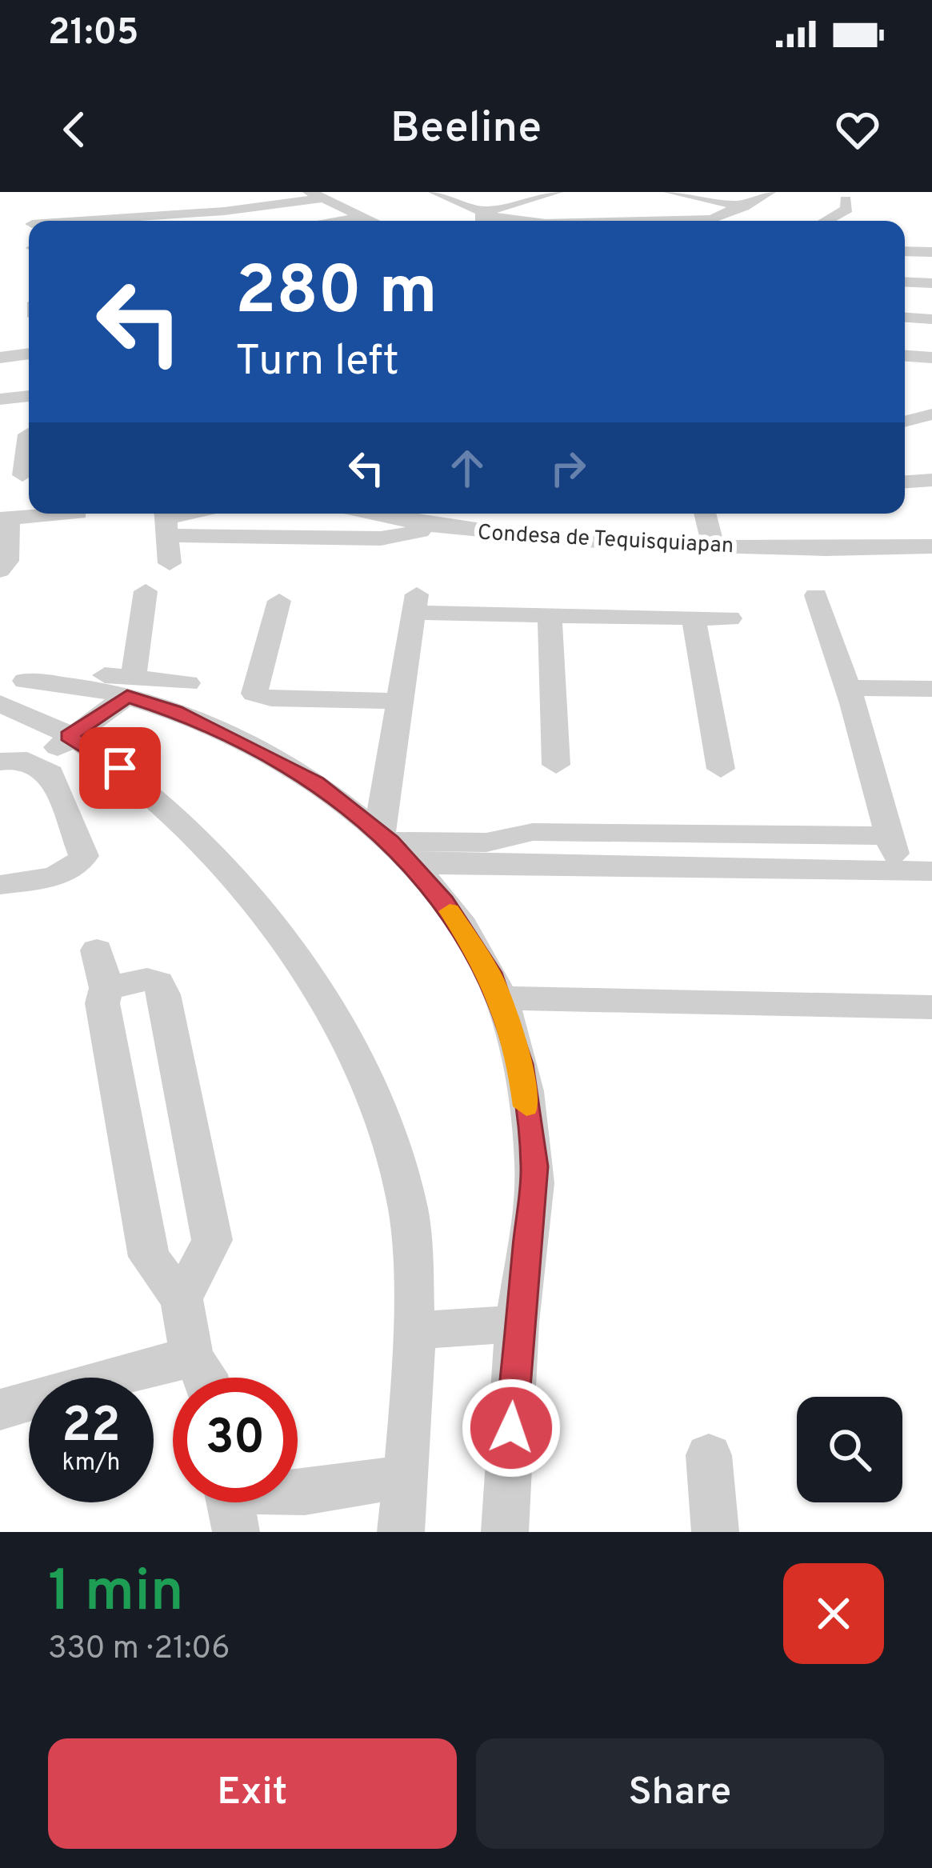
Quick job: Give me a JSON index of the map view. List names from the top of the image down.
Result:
{
  "streets": {
    "street": ["Condesa de Tequisquiapan"]
  },
  "page": {
    "status": "21:05",
    "header": "Beeline",
    "turn": ["280 m", "Turn left"],
    "speed": "22 km/h",
    "limit": "30",
    "heading": ["1 min", "330 m · 21:06"],
    "buttons": ["Exit", "Share"]
  }
}
